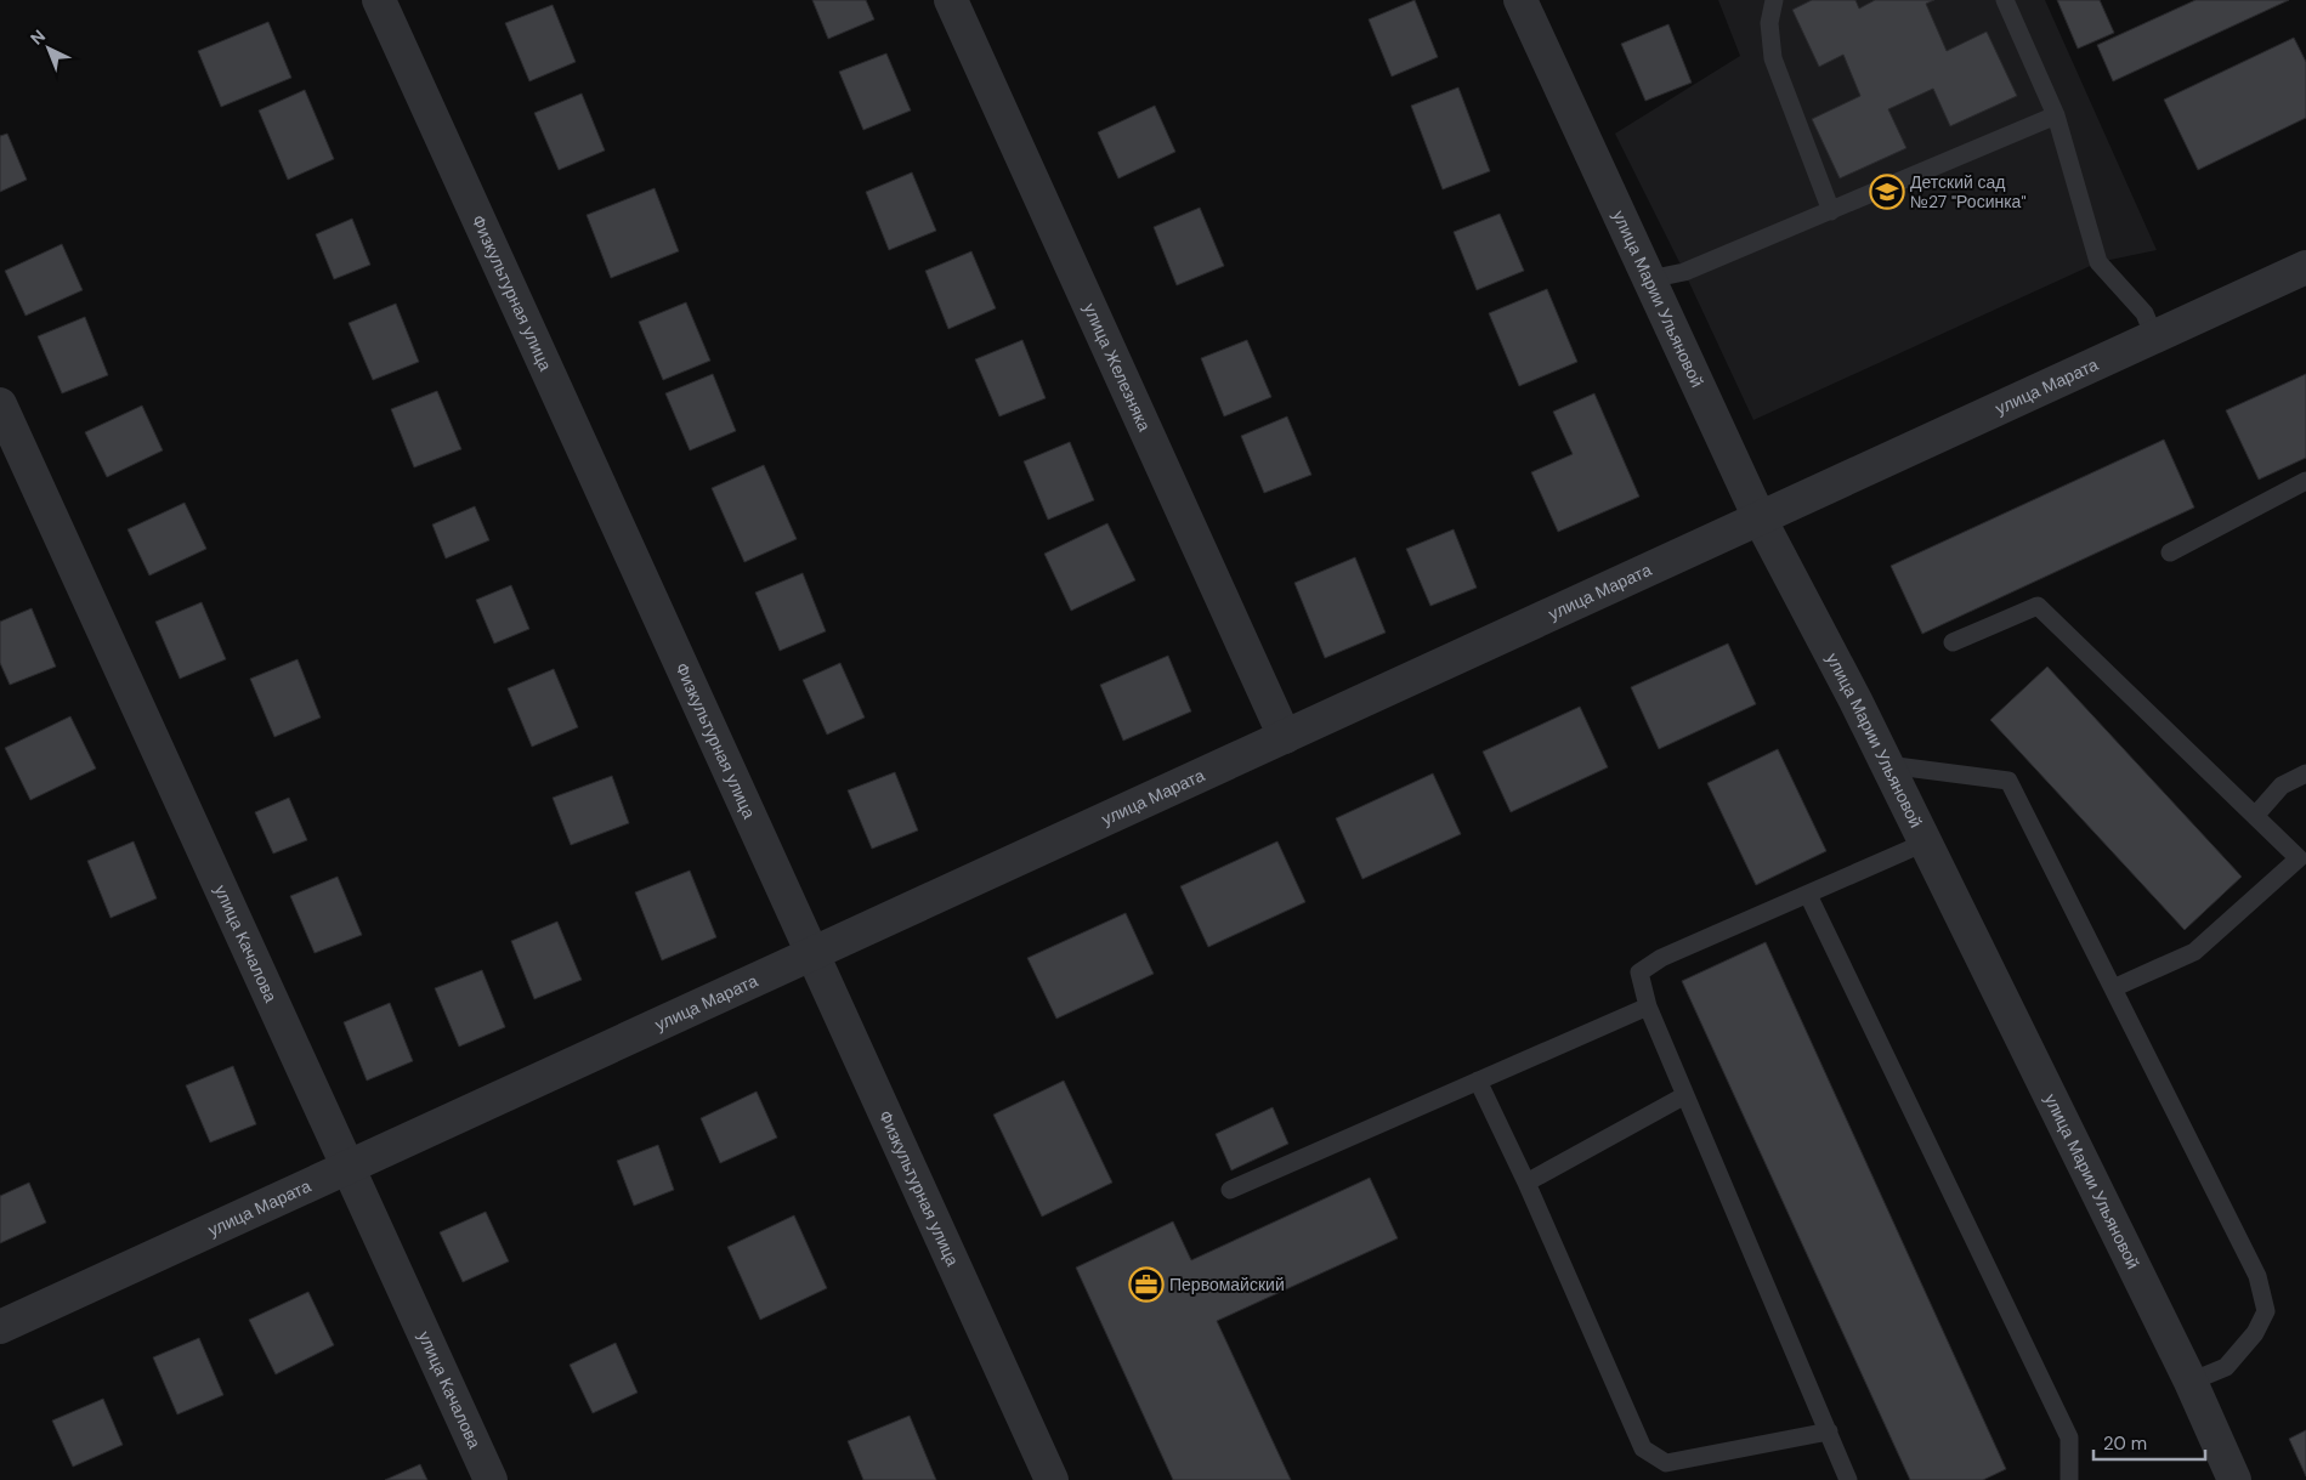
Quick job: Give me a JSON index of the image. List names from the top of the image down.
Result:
{
  "streets": {
    "street": [
      "Физкультурная улица",
      "улица Марии Ульяновой",
      "улица Железняка",
      "улица Марата",
      "улица Качалова"
    ]
  },
  "crossings": [
    ["Физкультурная улица", "улица Марата"],
    ["улица Марии Ульяновой", "улица Марата"],
    ["улица Железняка", "улица Марата"],
    ["улица Марата", "улица Качалова"]
  ],
  "places": {
    "school or university": ["Детский сад №27 \"Росинка\""],
    "office": ["Первомайский"]
  },
  "scale_bar": "20 m",
  "north": "top left"
}
